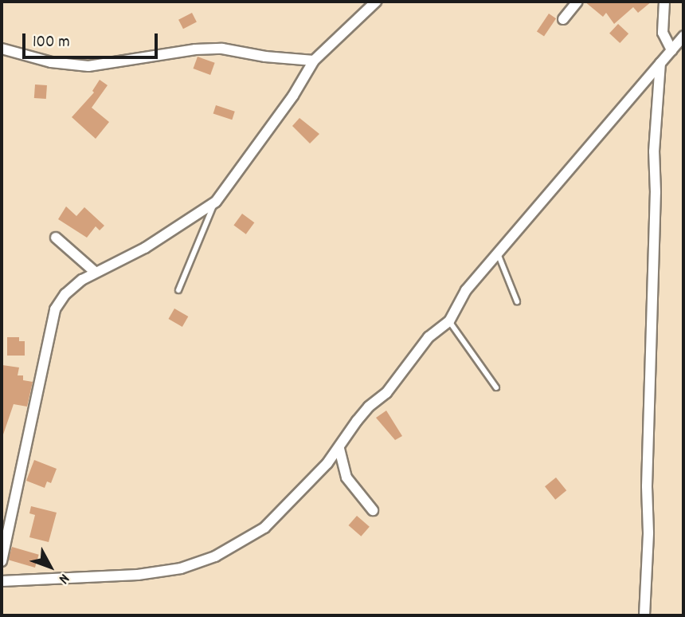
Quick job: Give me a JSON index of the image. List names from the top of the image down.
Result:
{
  "scale_bar": "100 m",
  "north": "bottom right"
}
